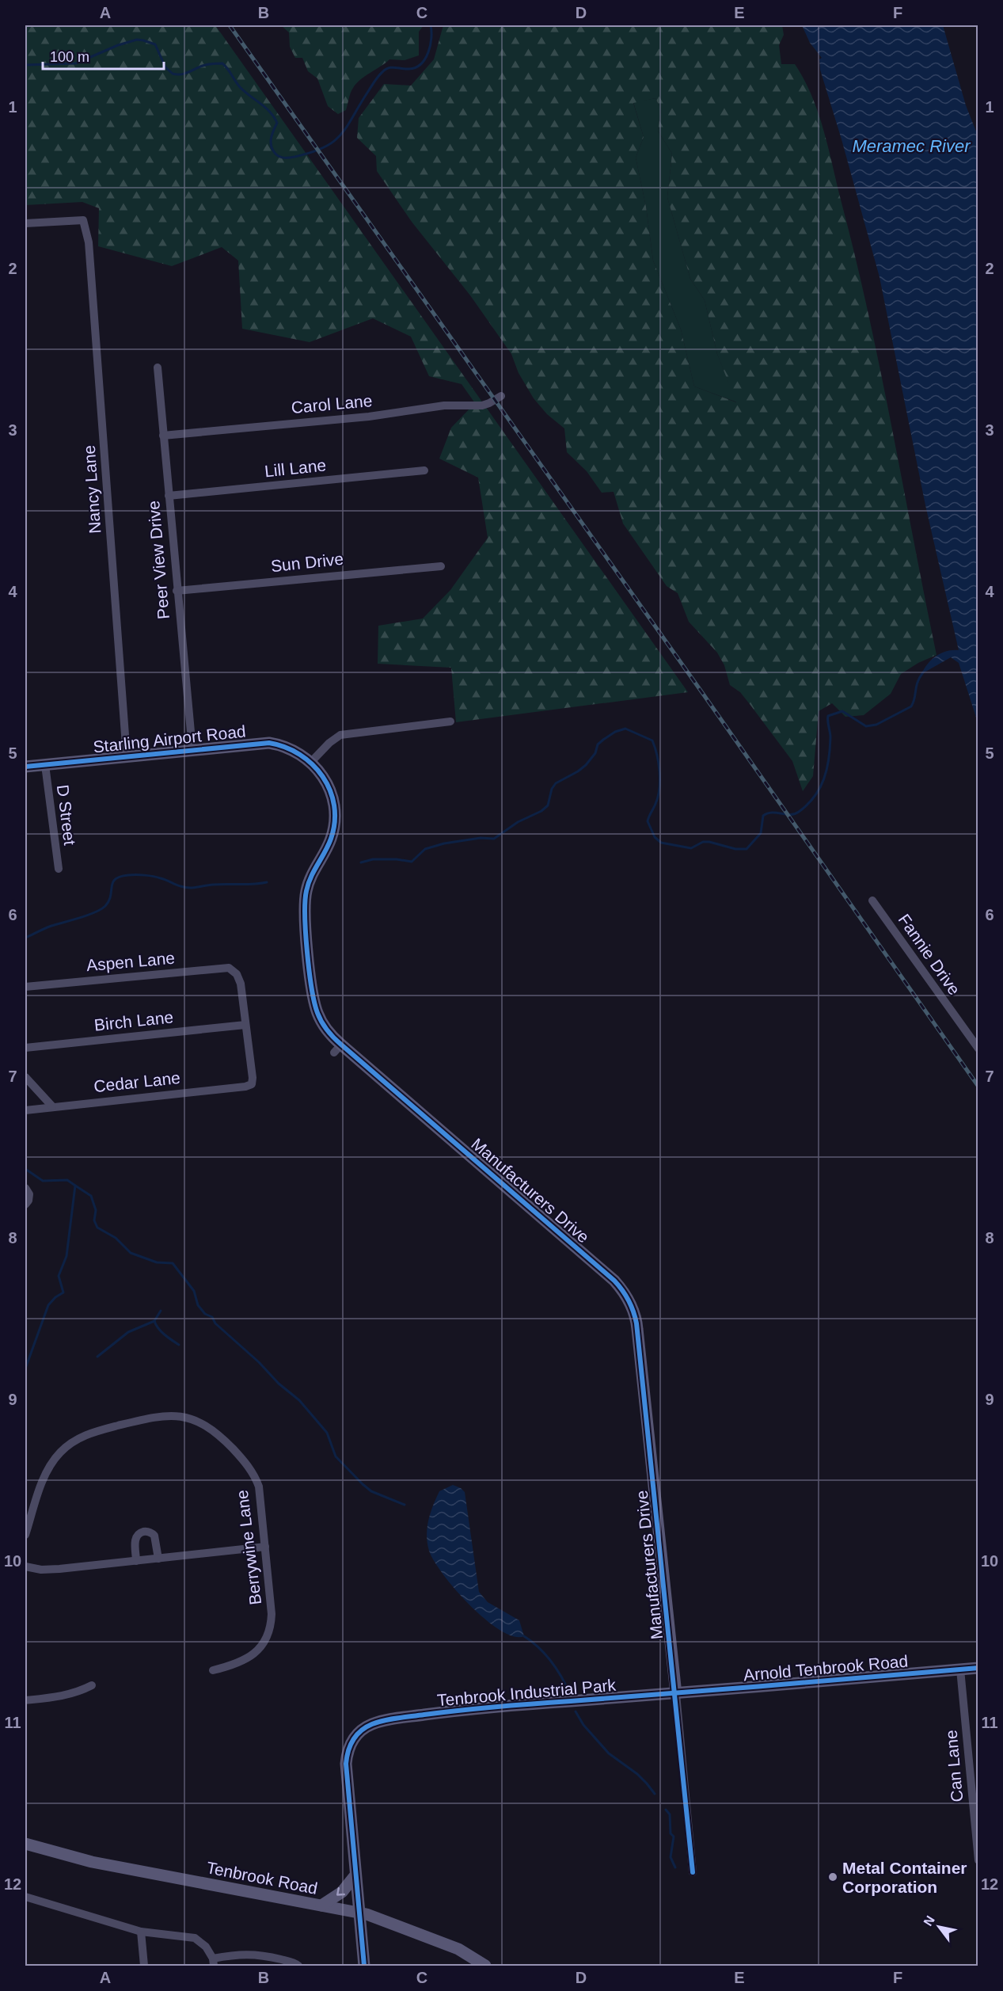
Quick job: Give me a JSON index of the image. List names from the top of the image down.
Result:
{
  "streets": {
    "street": [
      "Carol Lane",
      "Lill Lane",
      "Nancy Lane",
      "Peer View Drive",
      "Sun Drive",
      "Starling Airport Road",
      "D Street",
      "Fannie Drive",
      "Aspen Lane",
      "Birch Lane",
      "Cedar Lane",
      "Manufacturers Drive",
      "Berrywine Lane",
      "Arnold Tenbrook Road",
      "Tenbrook Industrial Park",
      "Can Lane",
      "Tenbrook Road"
    ]
  },
  "crossings": [
    ["Carol Lane", "Peer View Drive"],
    ["Lill Lane", "Peer View Drive"],
    ["Nancy Lane", "Starling Airport Road"],
    ["Peer View Drive", "Sun Drive"],
    ["Peer View Drive", "Starling Airport Road"],
    ["Starling Airport Road", "D Street"],
    ["Starling Airport Road", "Manufacturers Drive"],
    ["Aspen Lane", "Birch Lane"],
    ["Aspen Lane", "Cedar Lane"],
    ["Birch Lane", "Cedar Lane"],
    ["Manufacturers Drive", "Arnold Tenbrook Road"],
    ["Manufacturers Drive", "Tenbrook Industrial Park"],
    ["Arnold Tenbrook Road", "Tenbrook Industrial Park"],
    ["Arnold Tenbrook Road", "Can Lane"],
    ["Tenbrook Industrial Park", "Tenbrook Road"]
  ],
  "water": ["Meramec River"],
  "places": ["Metal Container Corporation"],
  "scale_bar": "100 m",
  "north": "top left",
  "grid": {
    "columns": [
      "A",
      "B",
      "C",
      "D",
      "E",
      "F"
    ],
    "rows": [
      "1",
      "2",
      "3",
      "4",
      "5",
      "6",
      "7",
      "8",
      "9",
      "10",
      "11",
      "12"
    ]
  }
}
